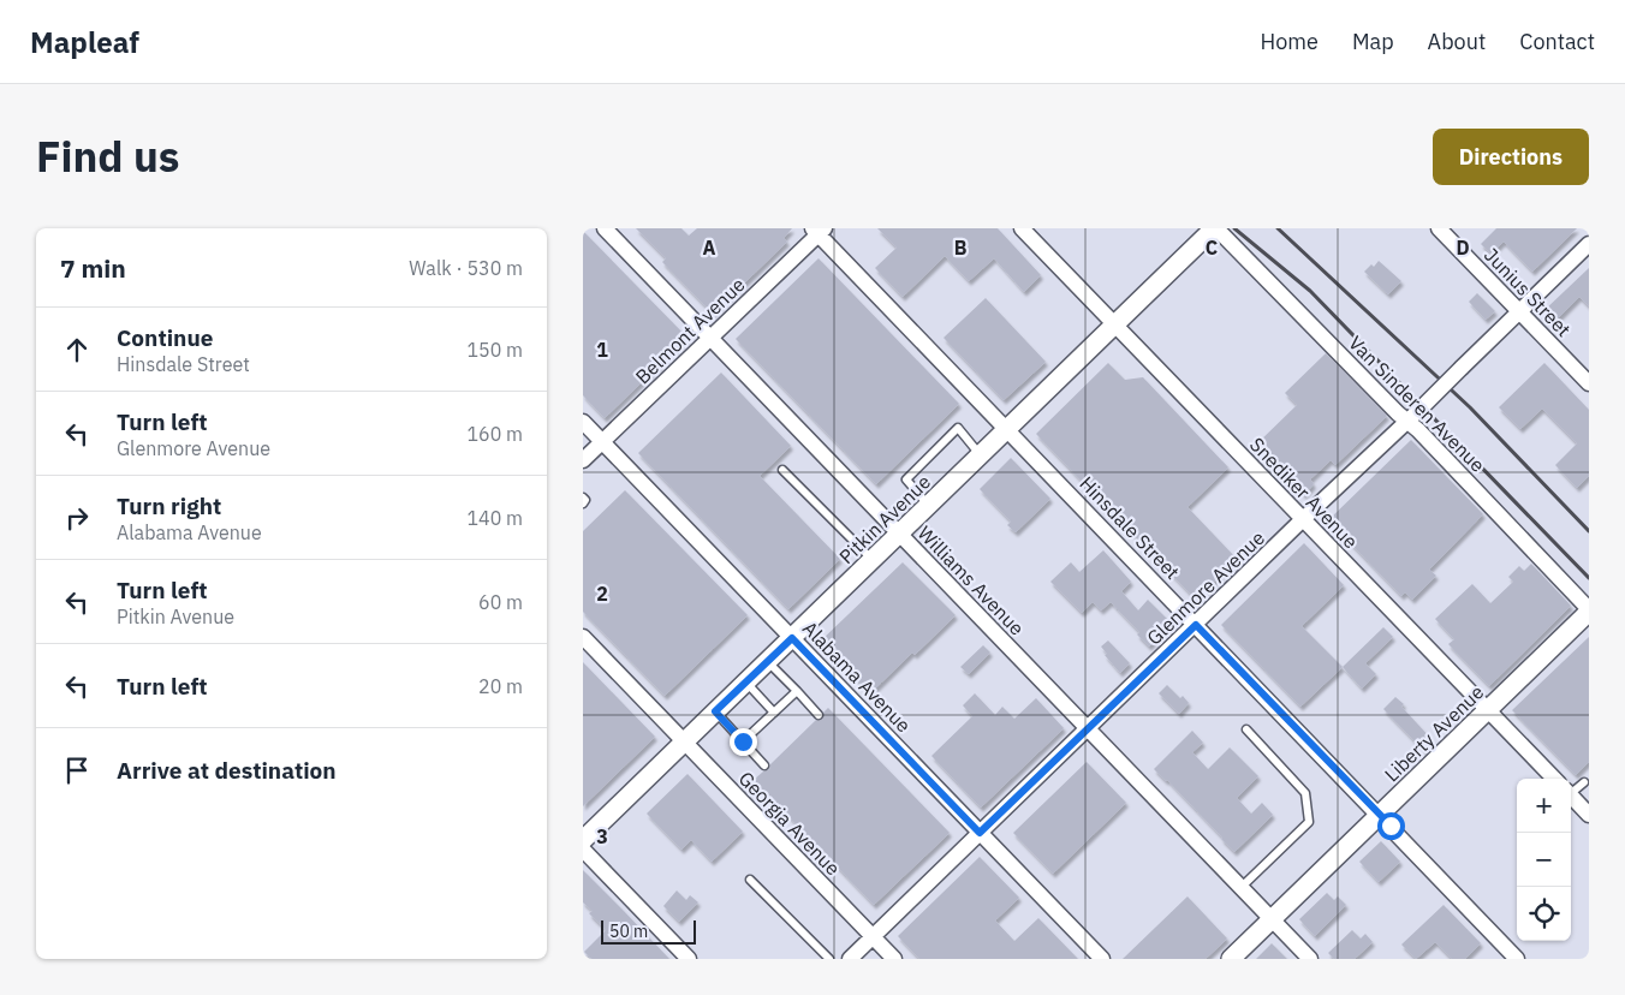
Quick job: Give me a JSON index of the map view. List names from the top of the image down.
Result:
{
  "streets": {
    "street": [
      "Junius Street",
      "Belmont Avenue",
      "Van Sinderen Avenue",
      "Snediker Avenue",
      "Pitkin Avenue",
      "Hinsdale Street",
      "Williams Avenue",
      "Glenmore Avenue",
      "Alabama Avenue",
      "Liberty Avenue",
      "Georgia Avenue"
    ]
  },
  "crossings": [
    ["Junius Street", "Glenmore Avenue"],
    ["Belmont Avenue", "Hinsdale Street"],
    ["Belmont Avenue", "Williams Avenue"],
    ["Belmont Avenue", "Alabama Avenue"],
    ["Van Sinderen Avenue", "Pitkin Avenue"],
    ["Van Sinderen Avenue", "Glenmore Avenue"],
    ["Van Sinderen Avenue", "Liberty Avenue"],
    ["Snediker Avenue", "Pitkin Avenue"],
    ["Snediker Avenue", "Glenmore Avenue"],
    ["Snediker Avenue", "Liberty Avenue"],
    ["Pitkin Avenue", "Hinsdale Street"],
    ["Pitkin Avenue", "Williams Avenue"],
    ["Pitkin Avenue", "Alabama Avenue"],
    ["Pitkin Avenue", "Georgia Avenue"],
    ["Hinsdale Street", "Glenmore Avenue"],
    ["Hinsdale Street", "Liberty Avenue"],
    ["Williams Avenue", "Glenmore Avenue"],
    ["Williams Avenue", "Liberty Avenue"],
    ["Glenmore Avenue", "Alabama Avenue"],
    ["Glenmore Avenue", "Georgia Avenue"]
  ],
  "scale_bar": "50 m",
  "page": {
    "header": "Mapleaf",
    "nav": [
      "Home",
      "Map",
      "About",
      "Contact"
    ],
    "title": "Find us",
    "buttons": "Directions",
    "heading": ["7 min", "Walk · 530 m"],
    "list": [
      ["Continue", "Hinsdale Street", "150 m"],
      ["Turn left", "Glenmore Avenue", "160 m"],
      ["Turn right", "Alabama Avenue", "140 m"],
      ["Turn left", "Pitkin Avenue", "60 m"],
      ["Turn left", "20 m"],
      "Arrive at destination"
    ],
    "map_buttons": ["+", "−"],
    "scale": "50 m"
  },
  "grid": {
    "columns": [
      "A",
      "B",
      "C",
      "D"
    ],
    "rows": ["1", "2", "3"]
  }
}
